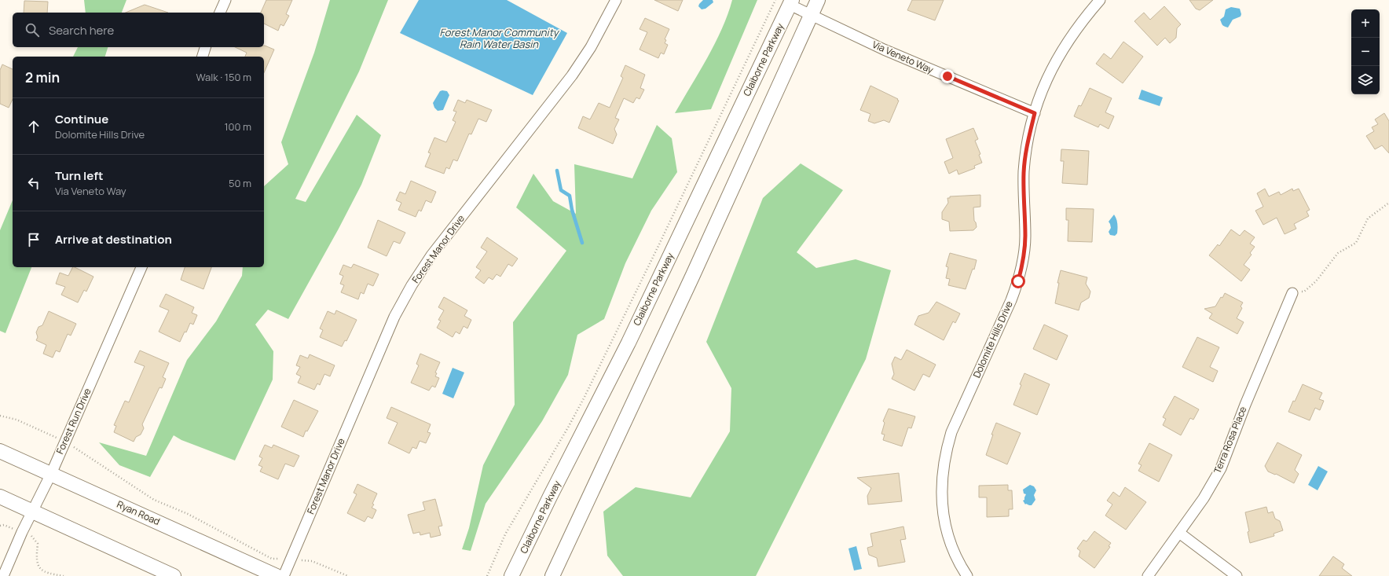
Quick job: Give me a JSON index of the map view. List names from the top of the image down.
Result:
{
  "streets": {
    "main road": ["Claiborne Parkway", "Ryan Road"],
    "street": [
      "Via Veneto Way",
      "Forest Manor Drive",
      "Dolomite Hills Drive",
      "Forest Run Drive",
      "Terra Rosa Place"
    ]
  },
  "crossings": [
    ["Via Veneto Way", "Claiborne Parkway"],
    ["Via Veneto Way", "Dolomite Hills Drive"],
    ["Forest Run Drive", "Ryan Road"]
  ],
  "water": ["Forest Manor Community Rain Water Basin"],
  "page": {
    "map_buttons": ["+", "−"],
    "search": "Search here",
    "heading": ["2 min", "Walk · 150 m"],
    "list": [
      ["Continue", "Dolomite Hills Drive", "100 m"],
      ["Turn left", "Via Veneto Way", "50 m"],
      "Arrive at destination"
    ]
  }
}
